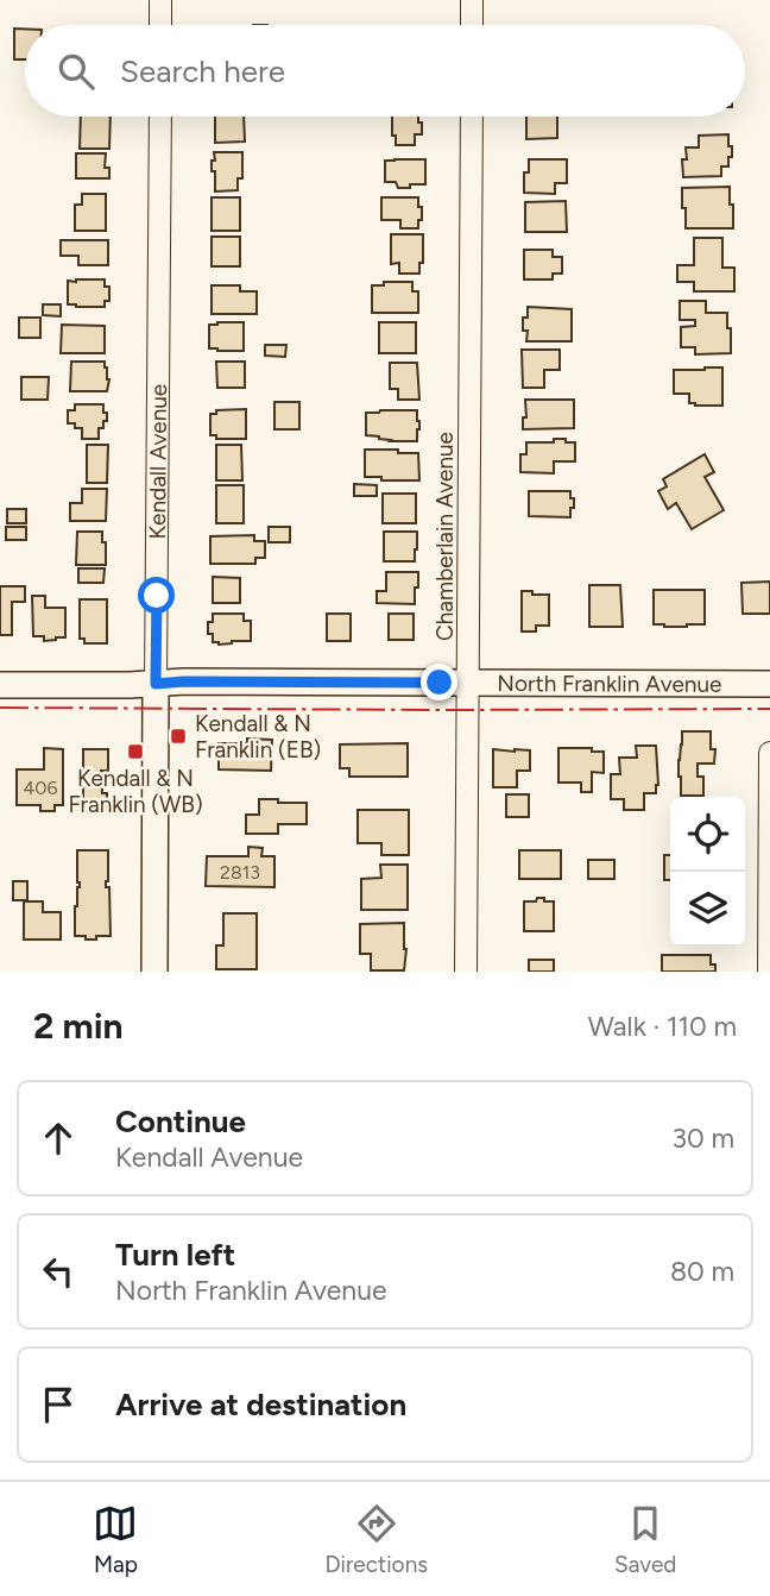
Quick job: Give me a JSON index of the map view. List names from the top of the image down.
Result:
{
  "streets": {
    "street": ["Kendall Avenue", "Chamberlain Avenue", "North Franklin Avenue"]
  },
  "crossings": [
    ["Kendall Avenue", "North Franklin Avenue"],
    ["Chamberlain Avenue", "North Franklin Avenue"]
  ],
  "places": {
    "transit": ["Kendall & N Franklin (EB)", "Kendall & N Franklin (WB)"]
  },
  "house_numbers": ["406", "2813"],
  "page": {
    "search": "Search here",
    "heading": ["2 min", "Walk · 110 m"],
    "list": [
      ["Continue", "Kendall Avenue", "30 m"],
      ["Turn left", "North Franklin Avenue", "80 m"],
      "Arrive at destination"
    ],
    "nav": ["Map", "Directions", "Saved"]
  }
}
